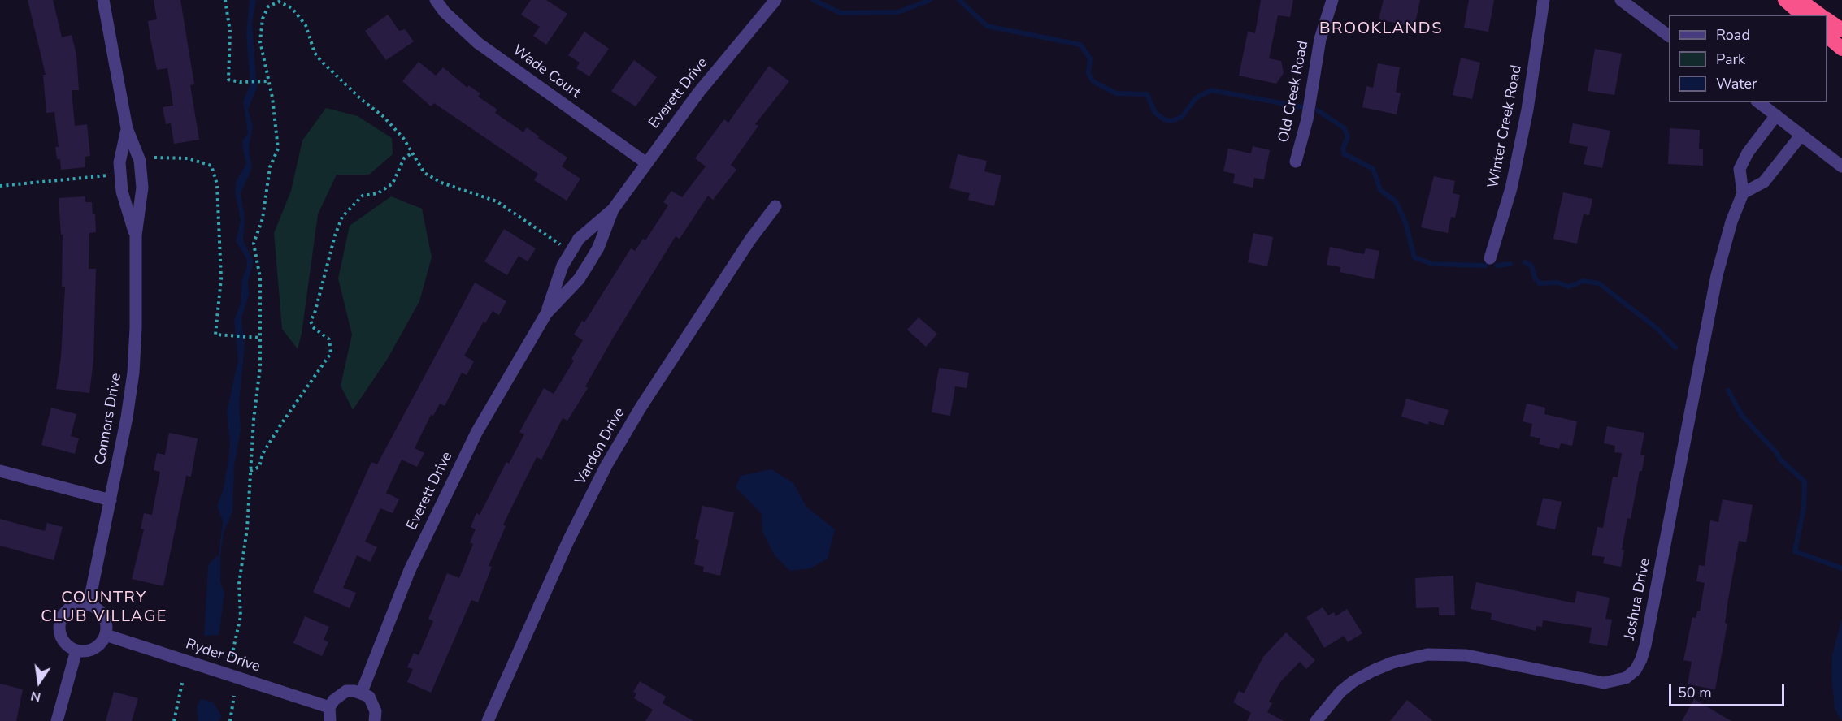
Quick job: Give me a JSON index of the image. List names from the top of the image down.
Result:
{
  "streets": {
    "street": [
      "Wade Court",
      "Old Creek Road",
      "Everett Drive",
      "Winter Creek Road",
      "Connors Drive",
      "Vardon Drive",
      "Joshua Drive",
      "Ryder Drive"
    ]
  },
  "crossings": [
    ["Wade Court", "Everett Drive"],
    ["Connors Drive", "Ryder Drive"]
  ],
  "districts": ["BROOKLANDS", "COUNTRY CLUB VILLAGE"],
  "legend": ["Road", "Park", "Water"],
  "scale_bar": "50 m",
  "north": "bottom"
}
